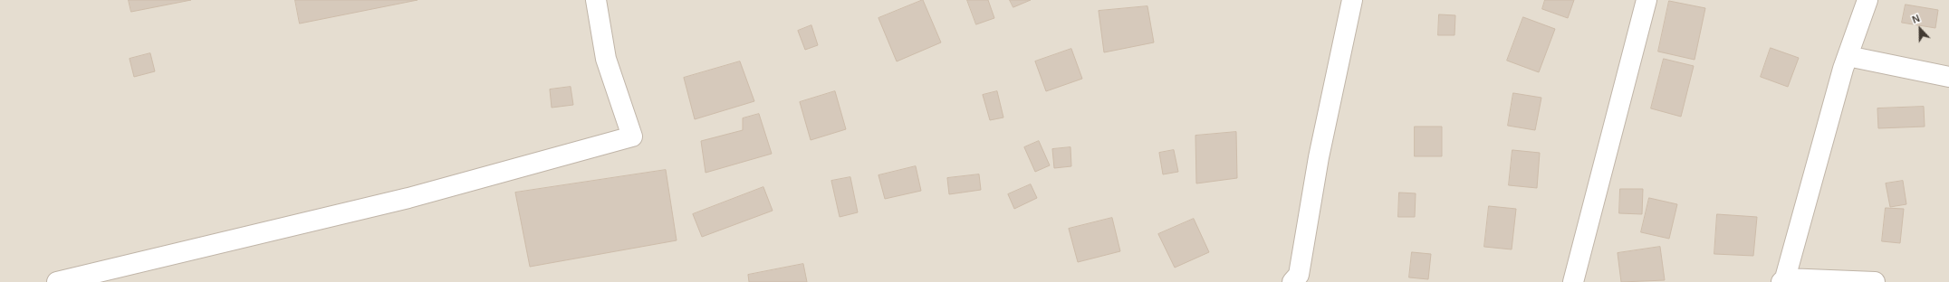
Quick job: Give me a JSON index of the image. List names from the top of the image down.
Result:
{
  "north": "top"
}
